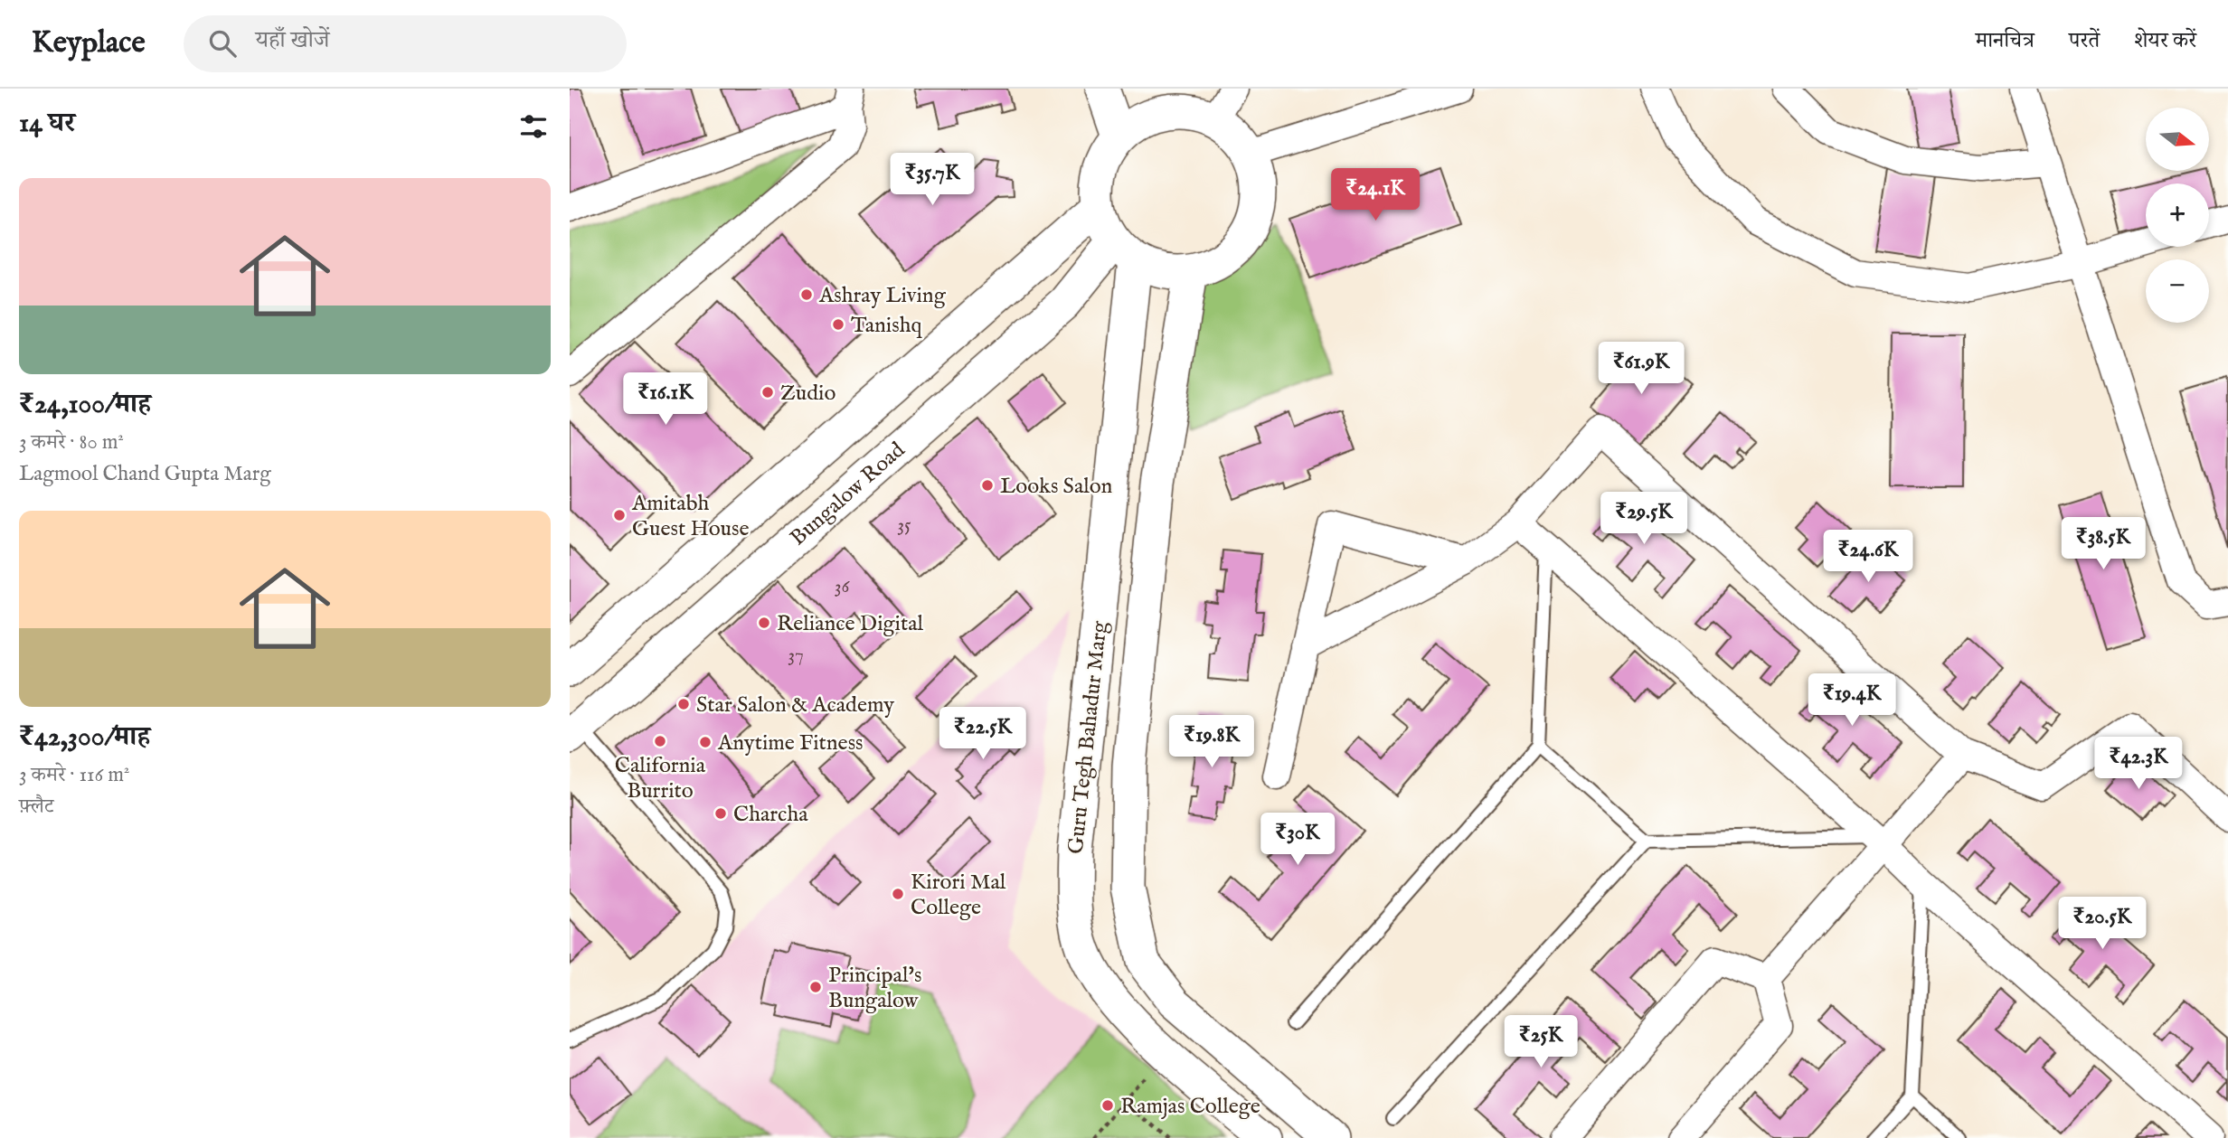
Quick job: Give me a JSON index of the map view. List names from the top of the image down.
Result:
{
  "streets": {
    "street": ["Bungalow Road", "Guru Tegh Bahadur Marg"]
  },
  "crossings": [
    ["Bungalow Road", "Guru Tegh Bahadur Marg"]
  ],
  "places": [
    "Ashray Living",
    "Tanishq",
    "Zudio",
    "Looks Salon",
    "Amitabh Guest House",
    "Reliance Digital",
    "Star Salon & Academy",
    "California Burrito",
    "Anytime Fitness",
    "Charcha",
    "Kirori Mal College",
    "Principal's Bungalow",
    "Ramjas College"
  ],
  "house_numbers": ["35", "36", "37"],
  "north": "right",
  "page": {
    "header": "Keyplace",
    "search": "यहाँ खोजें",
    "nav": ["मानचित्र", "परतें", "शेयर करें"],
    "heading": "14 घर",
    "map_buttons": ["+", "−"],
    "price": [
      "₹35.7K",
      "₹24.1K",
      "₹61.9K",
      "₹16.1K",
      "₹29.5K",
      "₹38.5K",
      "₹24.6K",
      "₹19.4K",
      "₹22.5K",
      "₹19.8K",
      "₹42.3K",
      "₹30K",
      "₹20.5K",
      "₹25K"
    ],
    "list": [
      {
        "name": "₹24,100/माह",
        "note": "3 कमरे · 80 m² · Lagmool Chand Gupta Marg"
      },
      {
        "name": "₹42,300/माह",
        "note": "3 कमरे · 116 m² · फ़्लैट"
      }
    ]
  }
}
